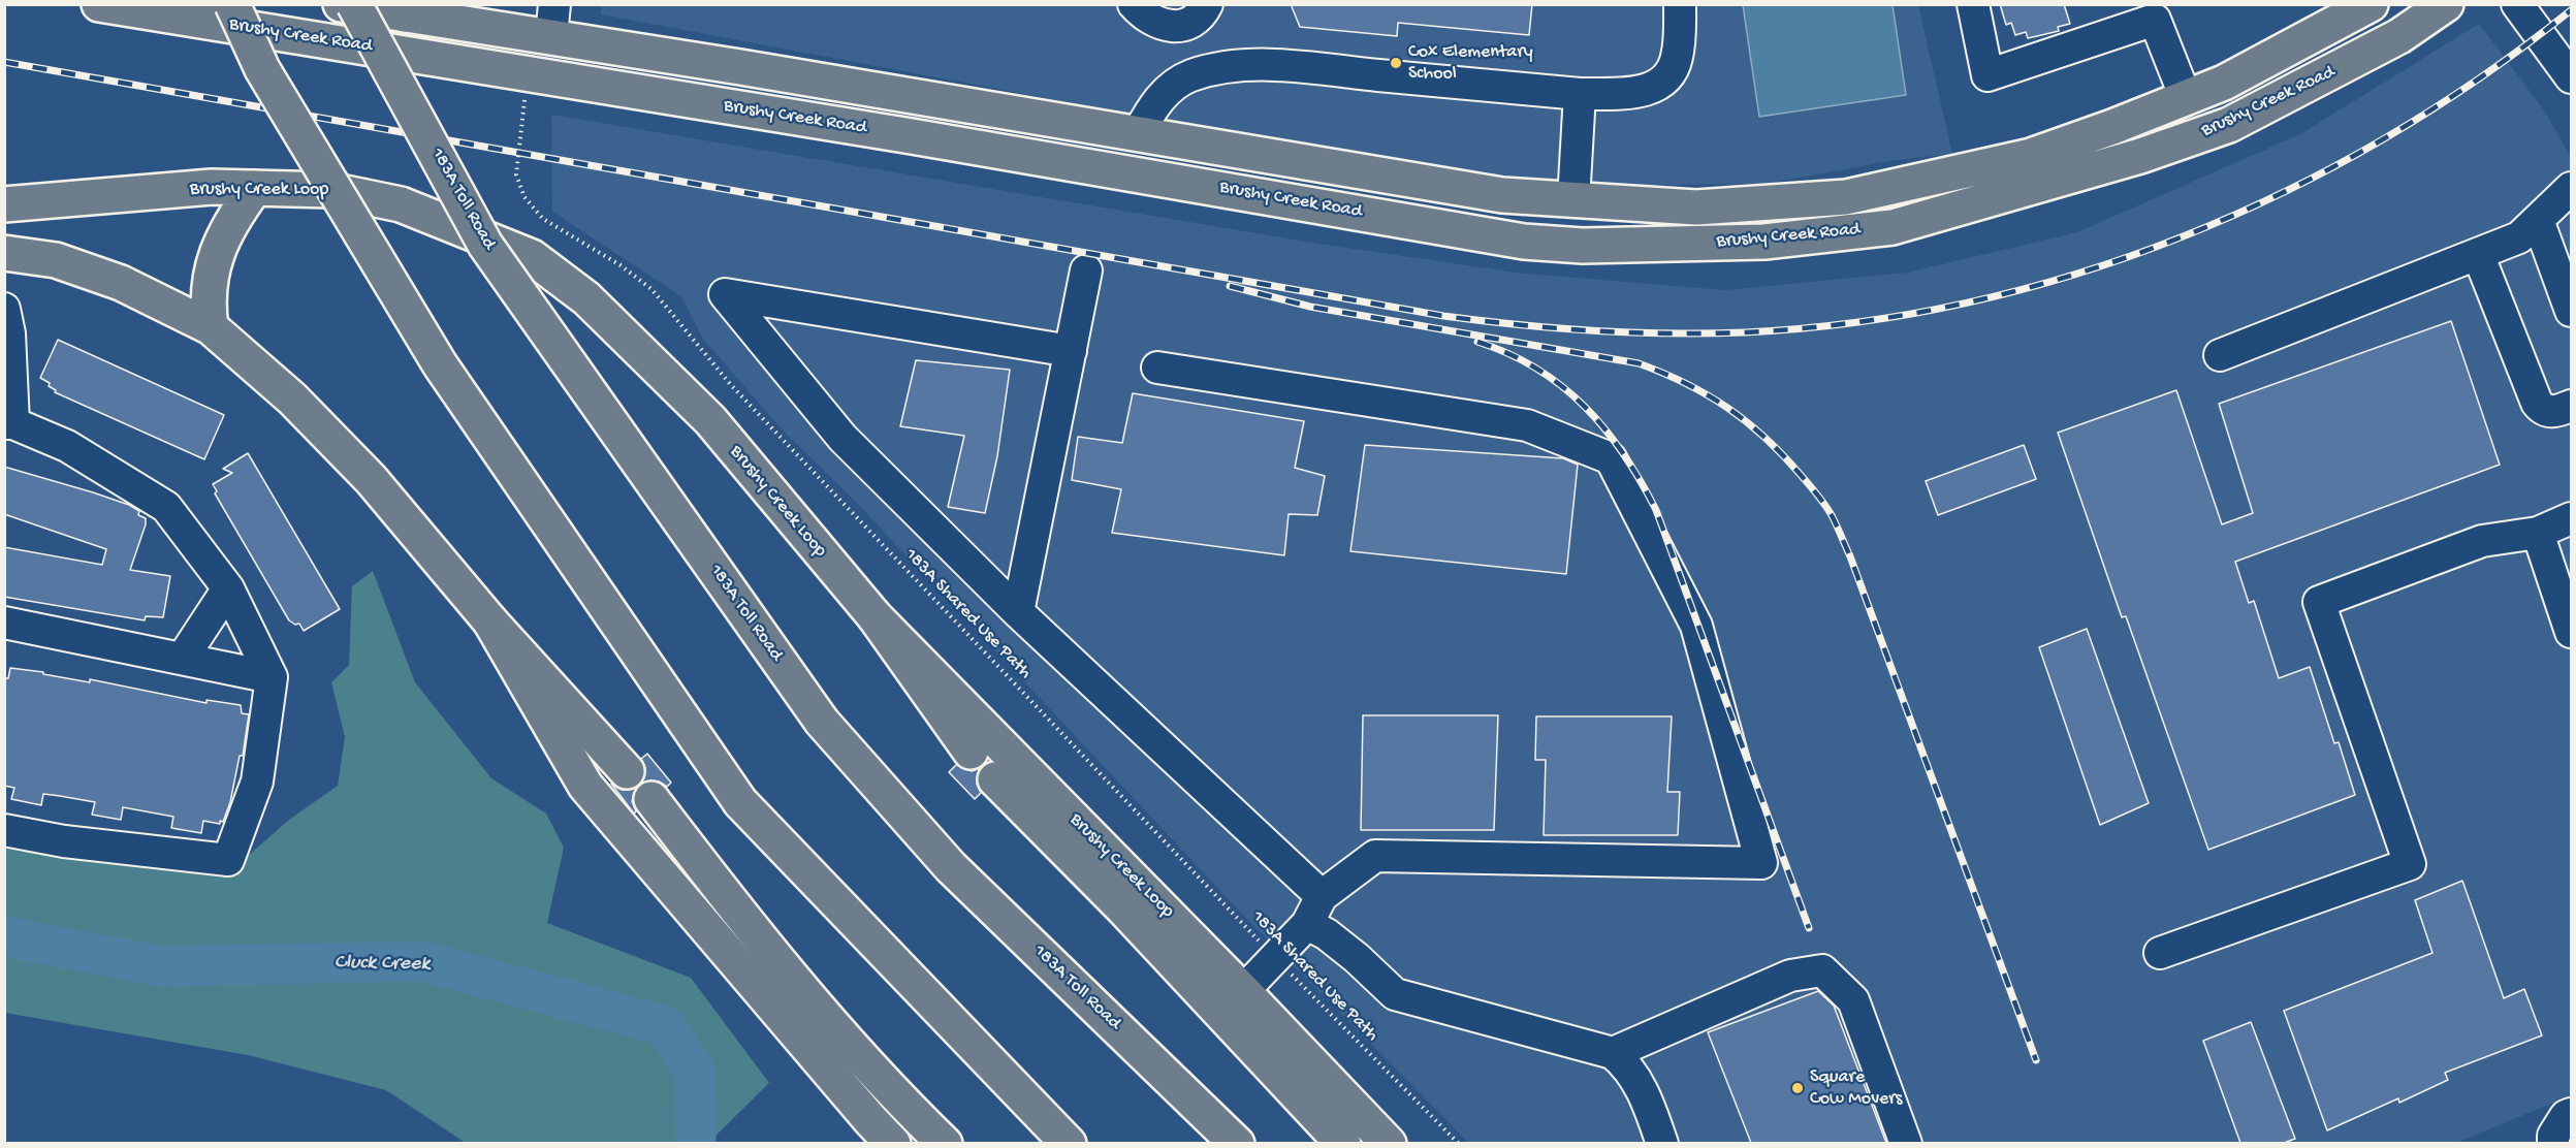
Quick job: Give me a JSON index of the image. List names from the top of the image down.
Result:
{
  "streets": {
    "main road": ["Brushy Creek Road", "Brushy Creek Loop", "183A Toll Road"],
    "path": ["183A Shared Use Path"]
  },
  "water": ["Cluck Creek"],
  "places": ["Cox Elementary School", "Square Cow Movers"]
}
